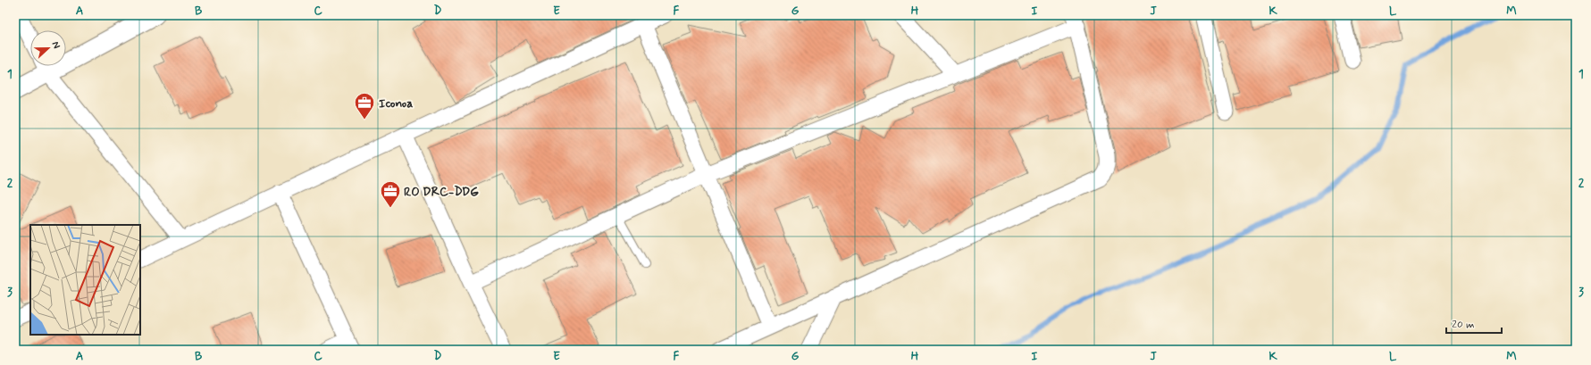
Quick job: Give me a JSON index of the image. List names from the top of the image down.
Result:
{
  "places": {
    "office": ["Iconoa", "RO DRC-DDG"]
  },
  "scale_bar": "20 m",
  "north": "right",
  "grid": {
    "columns": [
      "A",
      "B",
      "C",
      "D",
      "E",
      "F",
      "G",
      "H",
      "I",
      "J",
      "K",
      "L",
      "M"
    ],
    "rows": ["1", "2", "3"]
  }
}
